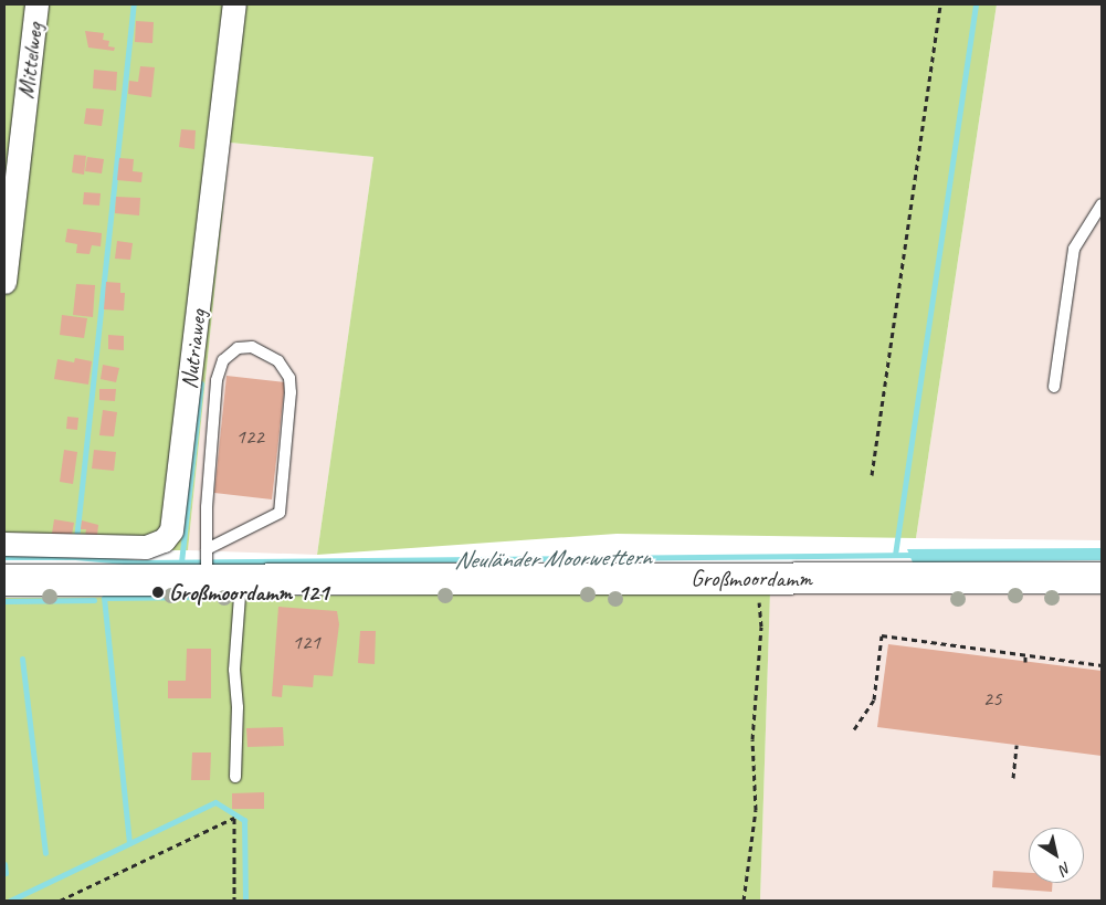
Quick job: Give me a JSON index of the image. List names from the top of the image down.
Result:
{
  "streets": {
    "street": ["Mittelweg", "Nutriaweg", "Großmoordamm"]
  },
  "water": ["Neuländer Moorwettern"],
  "places": ["Großmoordamm 121"],
  "house_numbers": ["122", "121", "25"],
  "north": "bottom right"
}
